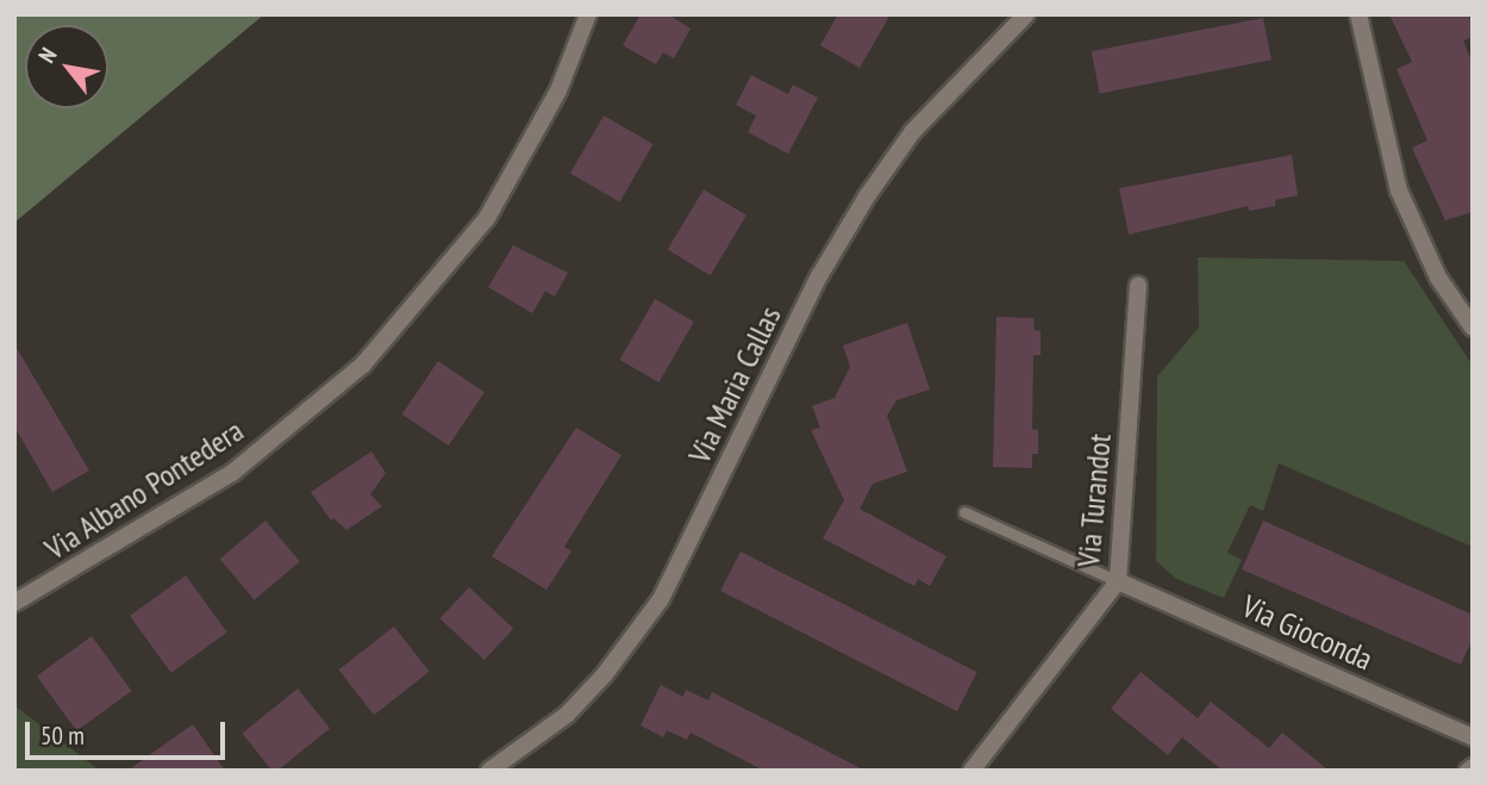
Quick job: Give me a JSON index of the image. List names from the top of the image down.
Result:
{
  "streets": {
    "street": [
      "Via Maria Callas",
      "Via Albano Pontedera",
      "Via Turandot",
      "Via Gioconda"
    ]
  },
  "crossings": [
    ["Via Turandot", "Via Gioconda"]
  ],
  "scale_bar": "50 m",
  "north": "top left"
}
